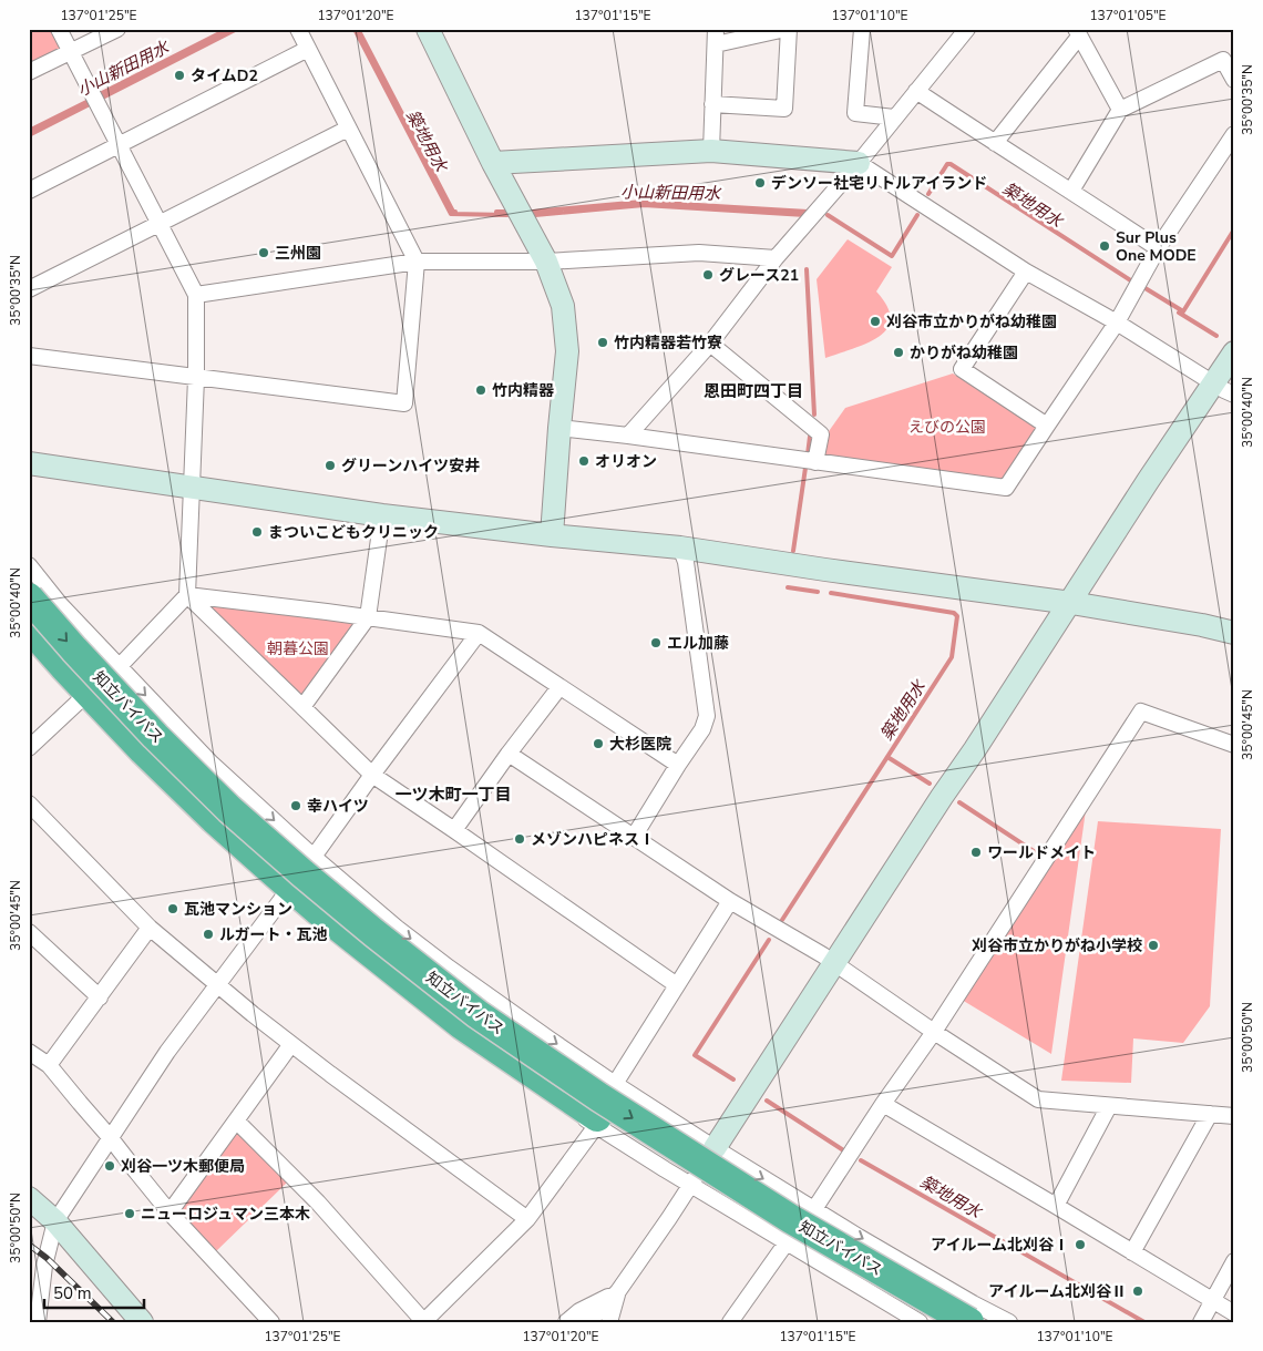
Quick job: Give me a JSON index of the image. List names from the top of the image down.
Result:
{
  "streets": {
    "highway": ["知立バイパス"]
  },
  "districts": ["恩田町四丁目", "一ツ木町一丁目"],
  "water": ["小山新田用水", "築地用水"],
  "parks": ["えびの公園", "朝暮公園"],
  "places": [
    "タイムD2",
    "デンソー社宅リトルアイランド",
    "Sur Plus One MODE",
    "三州園",
    "グレース21",
    "刈谷市立かりがね幼稚園",
    "竹内精器若竹寮",
    "かりがね幼稚園",
    "竹内精器",
    "オリオン",
    "グリーンハイツ安井",
    "まついこどもクリニック",
    "エル加藤",
    "大杉医院",
    "幸ハイツ",
    "メゾンハピネスⅠ",
    "ワールドメイト",
    "瓦池マンション",
    "ルガート・瓦池",
    "刈谷市立かりがね小学校",
    "刈谷一ツ木郵便局",
    "ニューロジュマン三本木",
    "アイルーム北刈谷Ⅰ",
    "アイルーム北刈谷Ⅱ"
  ],
  "scale_bar": "50 m",
  "coordinates": [
    "137°01'25\"E",
    "137°01'20\"E",
    "137°01'15\"E",
    "137°01'10\"E",
    "137°01'05\"E",
    "35°00'35\"N",
    "35°00'40\"N",
    "35°00'45\"N",
    "35°00'50\"N"
  ]
}
